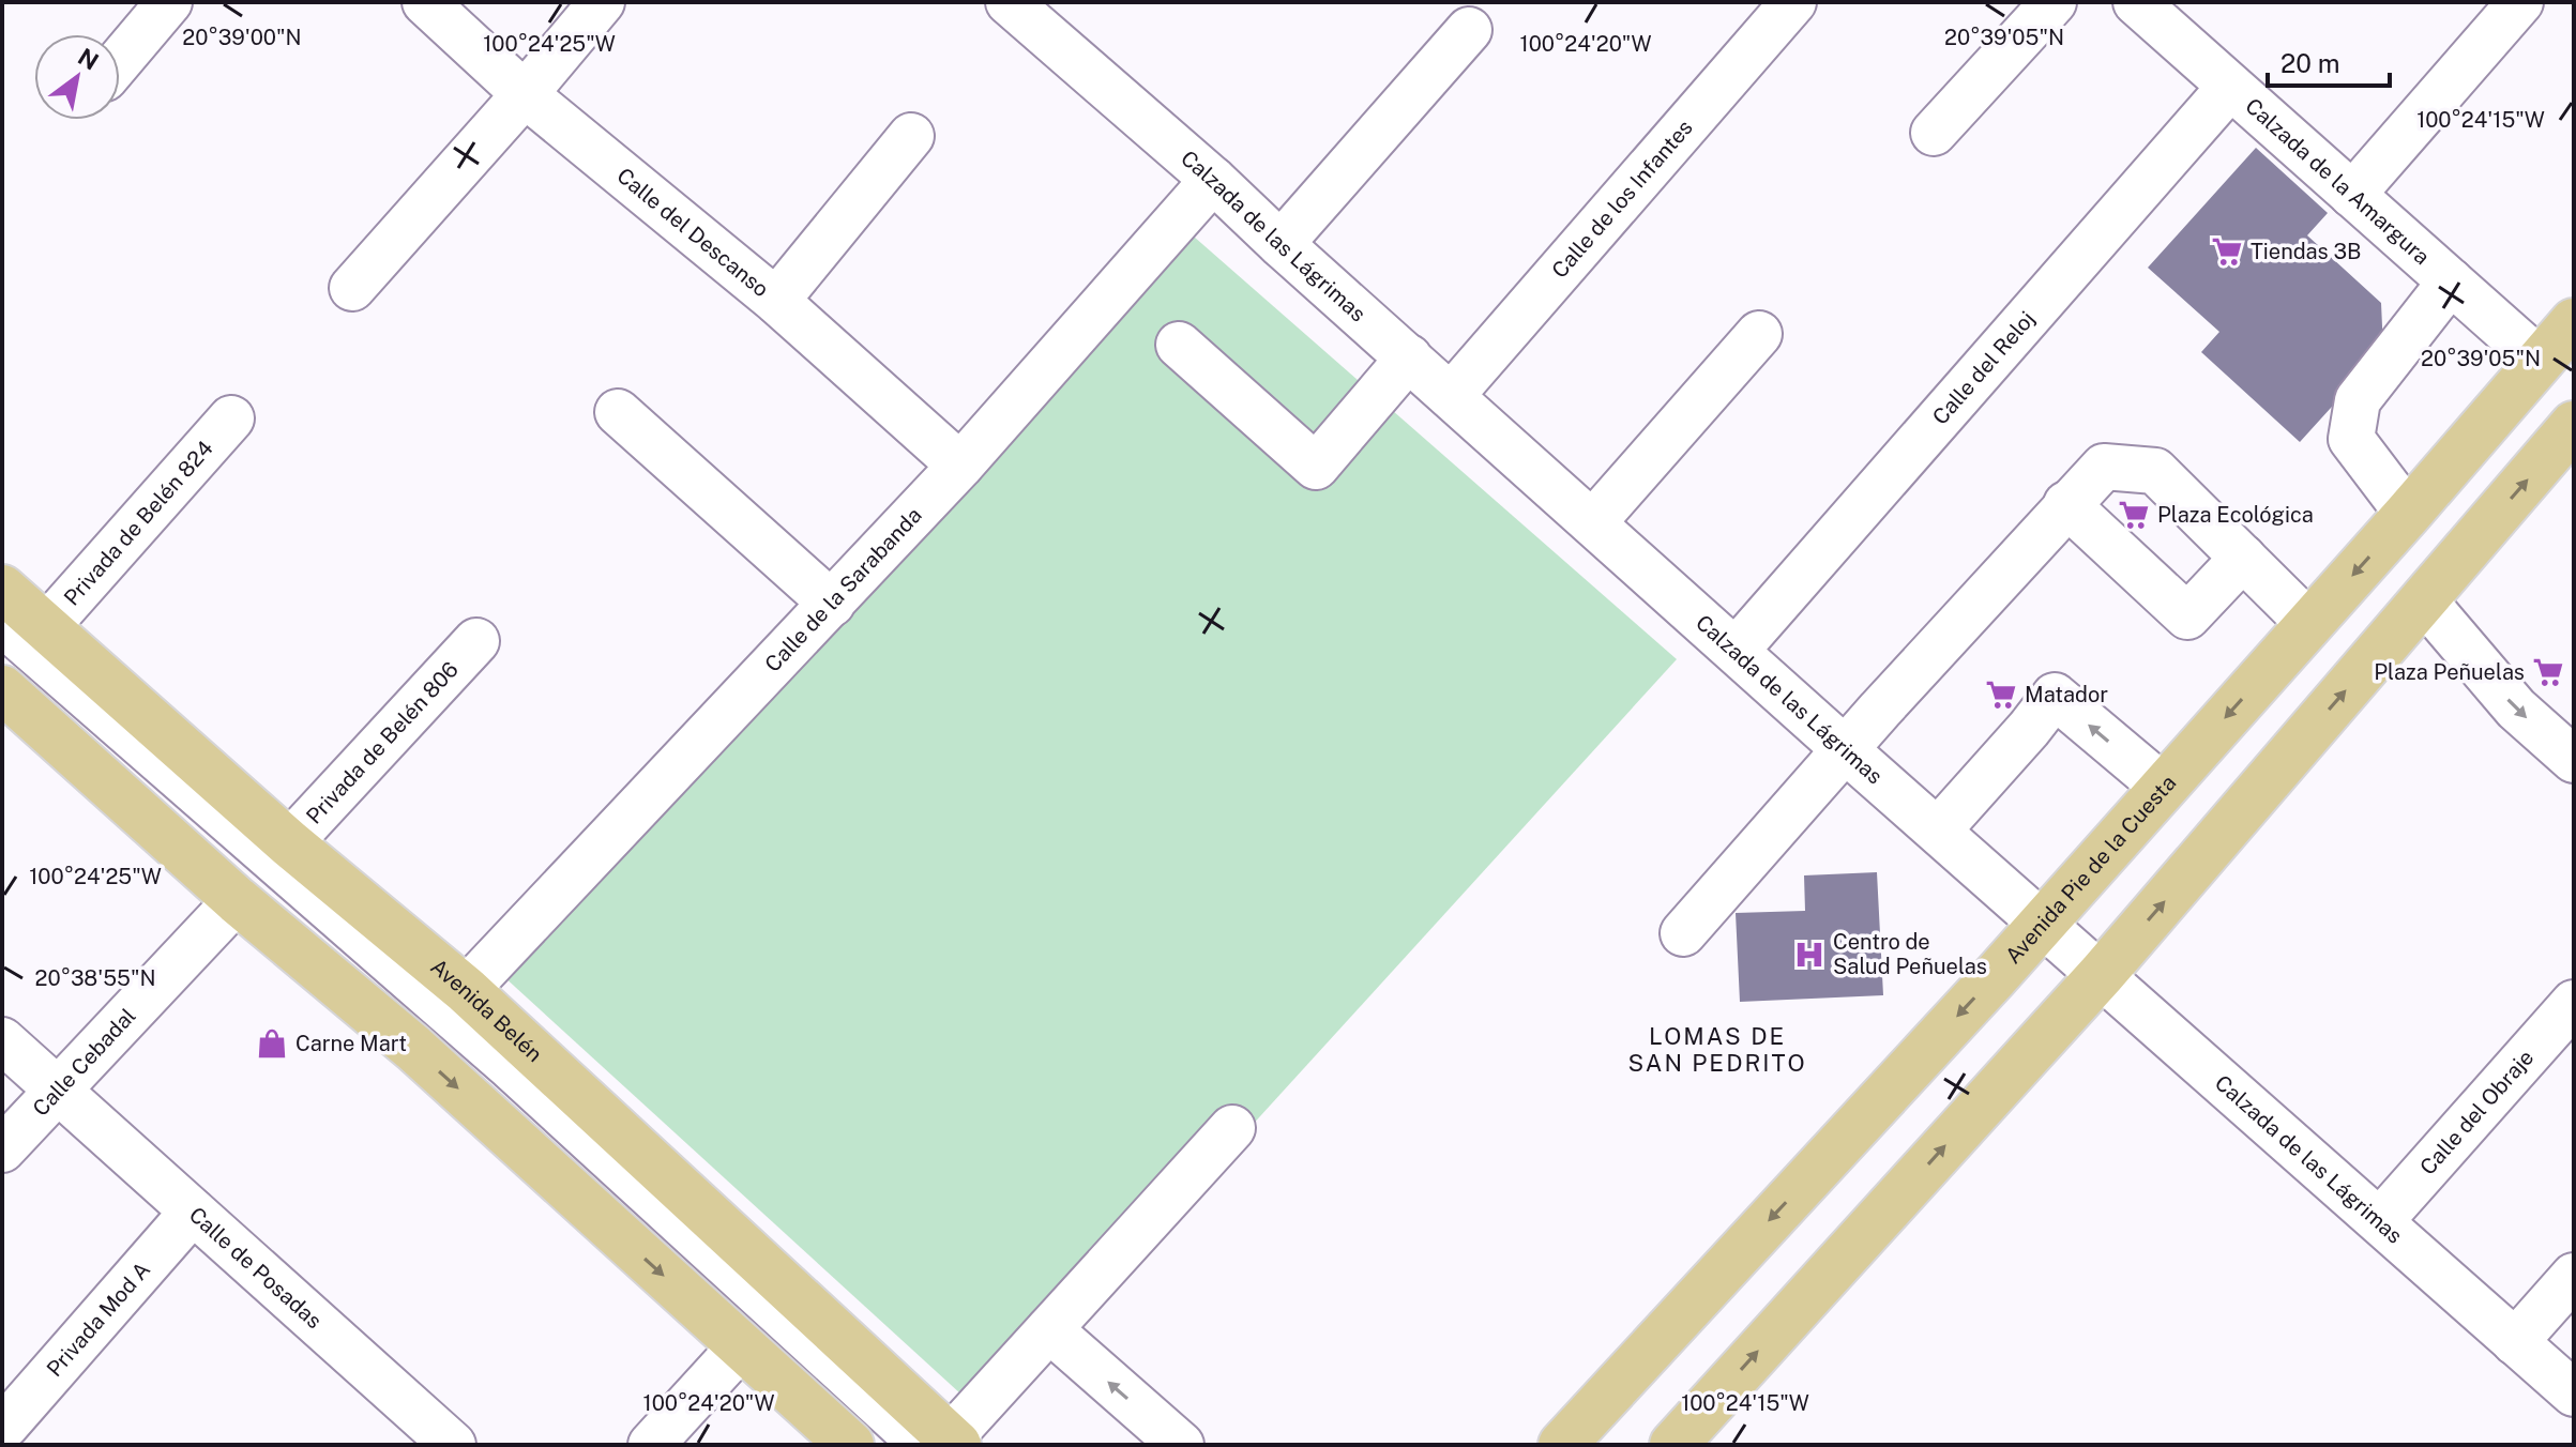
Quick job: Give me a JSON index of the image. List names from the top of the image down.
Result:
{
  "streets": {
    "main road": ["Avenida Pie de la Cuesta", "Avenida Belén"],
    "street": [
      "Calzada de la Amargura",
      "Calle de los Infantes",
      "Calle del Descanso",
      "Calzada de las Lágrimas",
      "Calle del Reloj",
      "Privada de Belén 824",
      "Calle de la Sarabanda",
      "Privada de Belén 806",
      "Calle Cebadal",
      "Calle del Obraje",
      "Calle de Posadas",
      "Privada Mod A"
    ]
  },
  "crossings": [
    ["Calzada de la Amargura", "Calle del Reloj"],
    ["Calzada de la Amargura", "Avenida Pie de la Cuesta"],
    ["Calle de los Infantes", "Calzada de las Lágrimas"],
    ["Calle del Descanso", "Calle de la Sarabanda"],
    ["Calzada de las Lágrimas", "Calle del Reloj"],
    ["Calzada de las Lágrimas", "Calle de la Sarabanda"],
    ["Calzada de las Lágrimas", "Avenida Pie de la Cuesta"],
    ["Calzada de las Lágrimas", "Calle del Obraje"],
    ["Privada de Belén 824", "Avenida Belén"],
    ["Calle de la Sarabanda", "Avenida Belén"],
    ["Privada de Belén 806", "Avenida Belén"],
    ["Calle Cebadal", "Calle de Posadas"],
    ["Calle de Posadas", "Privada Mod A"]
  ],
  "districts": ["LOMAS DE SAN PEDRITO"],
  "places": {
    "supermarket": [
      "Tiendas 3B",
      "Plaza Ecológica",
      "Plaza Peñuelas",
      "Matador"
    ],
    "hospital": ["Centro de Salud Peñuelas"],
    "shop": ["Carne Mart"]
  },
  "scale_bar": "20 m",
  "north": "top right",
  "coordinates": [
    "20°39'00\"N",
    "20°39'05\"N",
    "100°24'25\"W",
    "100°24'20\"W",
    "100°24'15\"W",
    "20°38'55\"N"
  ]
}
